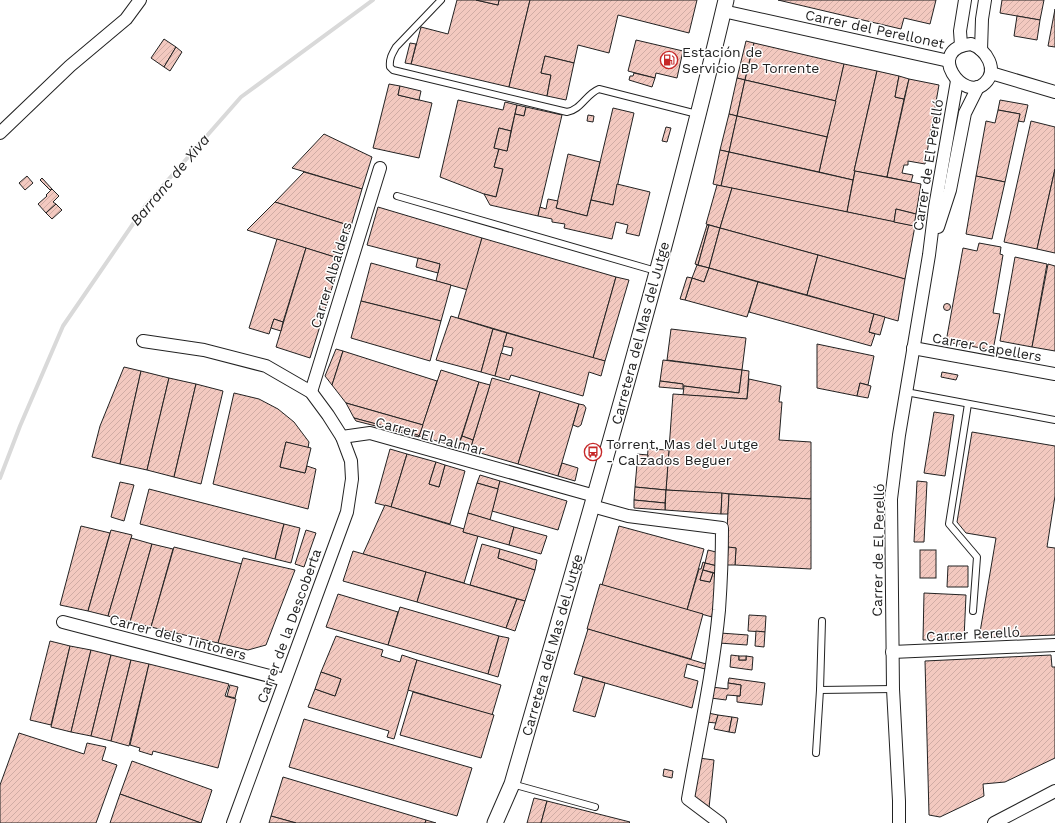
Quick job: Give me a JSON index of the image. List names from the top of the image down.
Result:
{
  "streets": {
    "street": [
      "Carrer del Perellonet",
      "Carrer de El Perelló",
      "Carrer Albalders",
      "Carretera del Mas del Jutge",
      "Carrer Capellers",
      "Carrer El Palmar",
      "Carrer de la Descoberta",
      "Carrer Perelló",
      "Carrer dels Tintorers"
    ]
  },
  "crossings": [
    ["Carrer del Perellonet", "Carrer de El Perelló"],
    ["Carrer del Perellonet", "Carretera del Mas del Jutge"],
    ["Carrer de El Perelló", "Carrer Capellers"],
    ["Carrer de El Perelló", "Carrer Perelló"],
    ["Carretera del Mas del Jutge", "Carrer El Palmar"],
    ["Carrer El Palmar", "Carrer de la Descoberta"],
    ["Carrer de la Descoberta", "Carrer dels Tintorers"]
  ],
  "water": ["Barranc de Xiva"],
  "places": {
    "fuel station": ["Estación de Servicio BP Torrente"],
    "bus stop": ["Torrent, Mas del Jutge - Calzados Beguer"]
  }
}
